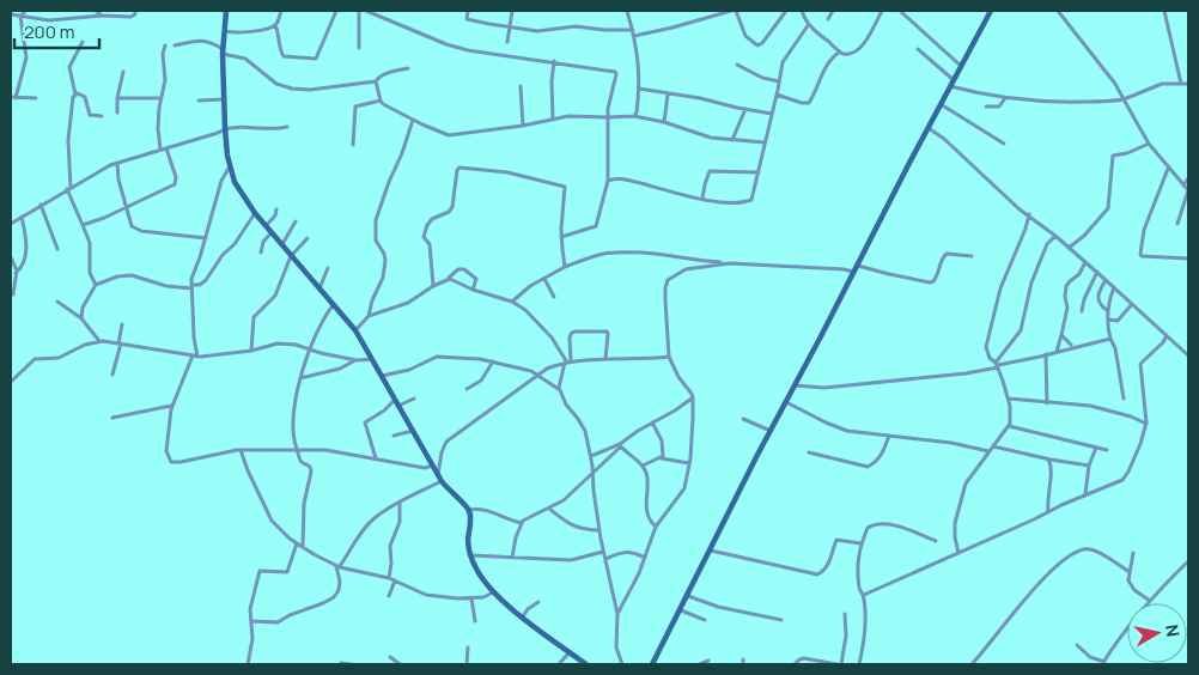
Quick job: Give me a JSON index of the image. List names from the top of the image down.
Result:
{
  "scale_bar": "200 m",
  "north": "right"
}
